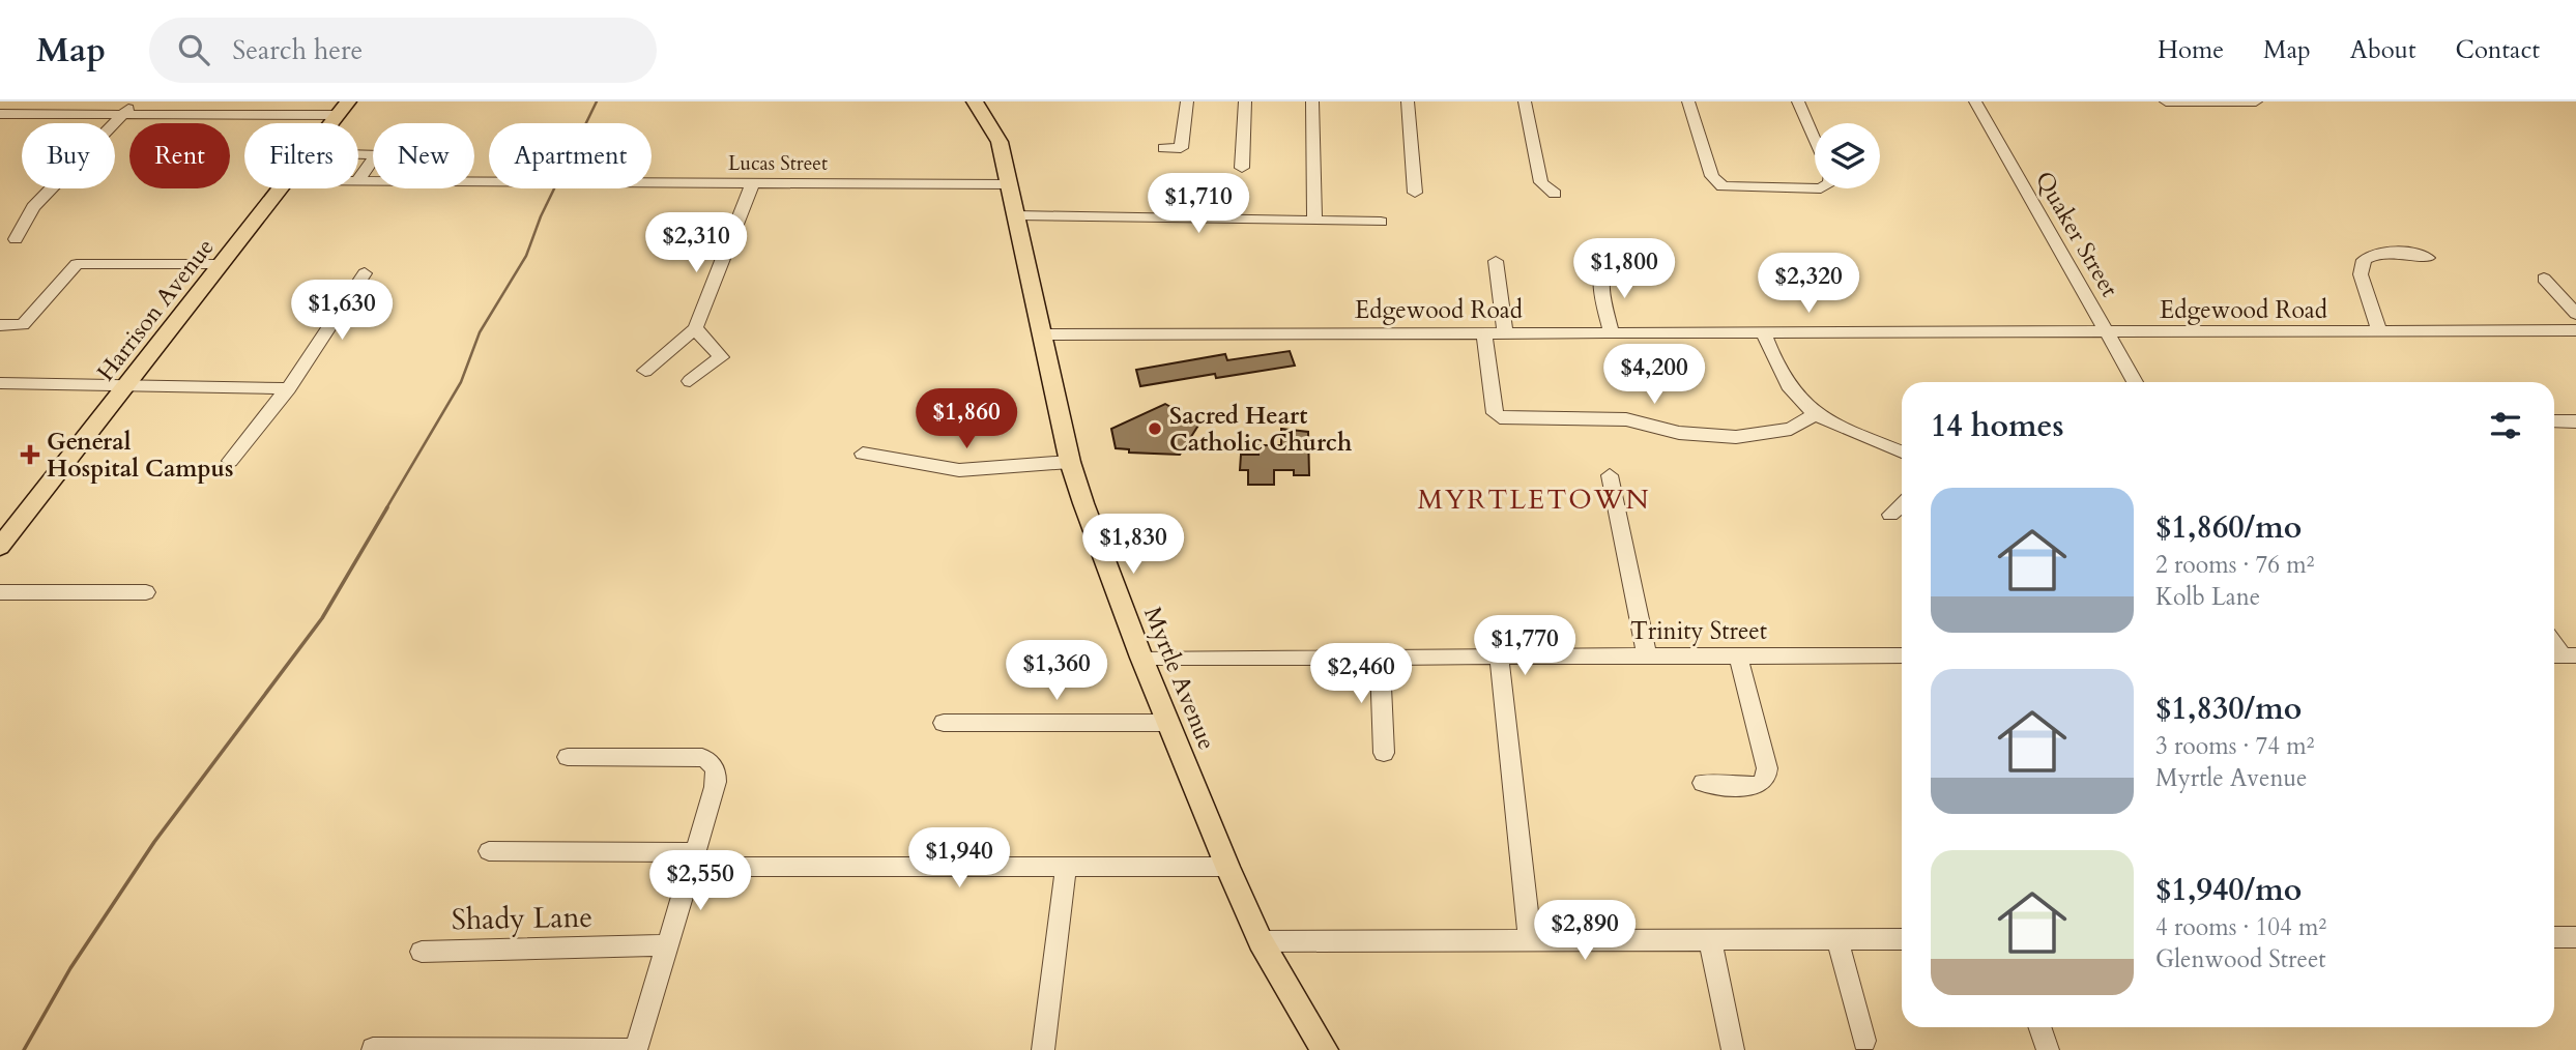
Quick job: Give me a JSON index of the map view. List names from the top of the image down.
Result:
{
  "streets": {
    "main road": ["Harrison Avenue", "Myrtle Avenue"],
    "street": [
      "Lucas Street",
      "Quaker Street",
      "Edgewood Road",
      "Trinity Street",
      "Shady Lane"
    ]
  },
  "crossings": [
    ["Lucas Street", "Myrtle Avenue"],
    ["Quaker Street", "Edgewood Road"],
    ["Edgewood Road", "Myrtle Avenue"],
    ["Trinity Street", "Myrtle Avenue"]
  ],
  "districts": ["MYRTLETOWN"],
  "places": {
    "other": ["Sacred Heart Catholic Church"],
    "health": ["General Hospital Campus"]
  },
  "page": {
    "header": "Map",
    "search": "Search here",
    "nav": [
      "Home",
      "Map",
      "About",
      "Contact"
    ],
    "chip": [
      "Buy",
      "Rent",
      "Filters",
      "New",
      "Apartment"
    ],
    "price": [
      "$1,710",
      "$2,310",
      "$1,800",
      "$2,320",
      "$1,630",
      "$4,200",
      "$1,860",
      "$1,830",
      "$1,770",
      "$1,360",
      "$2,460",
      "$1,940",
      "$2,550",
      "$2,890"
    ],
    "heading": "14 homes",
    "list": [
      {
        "name": "$1,860/mo",
        "note": "2 rooms · 76 m² · Kolb Lane"
      },
      {
        "name": "$1,830/mo",
        "note": "3 rooms · 74 m² · Myrtle Avenue"
      },
      {
        "name": "$1,940/mo",
        "note": "4 rooms · 104 m² · Glenwood Street"
      }
    ]
  }
}
